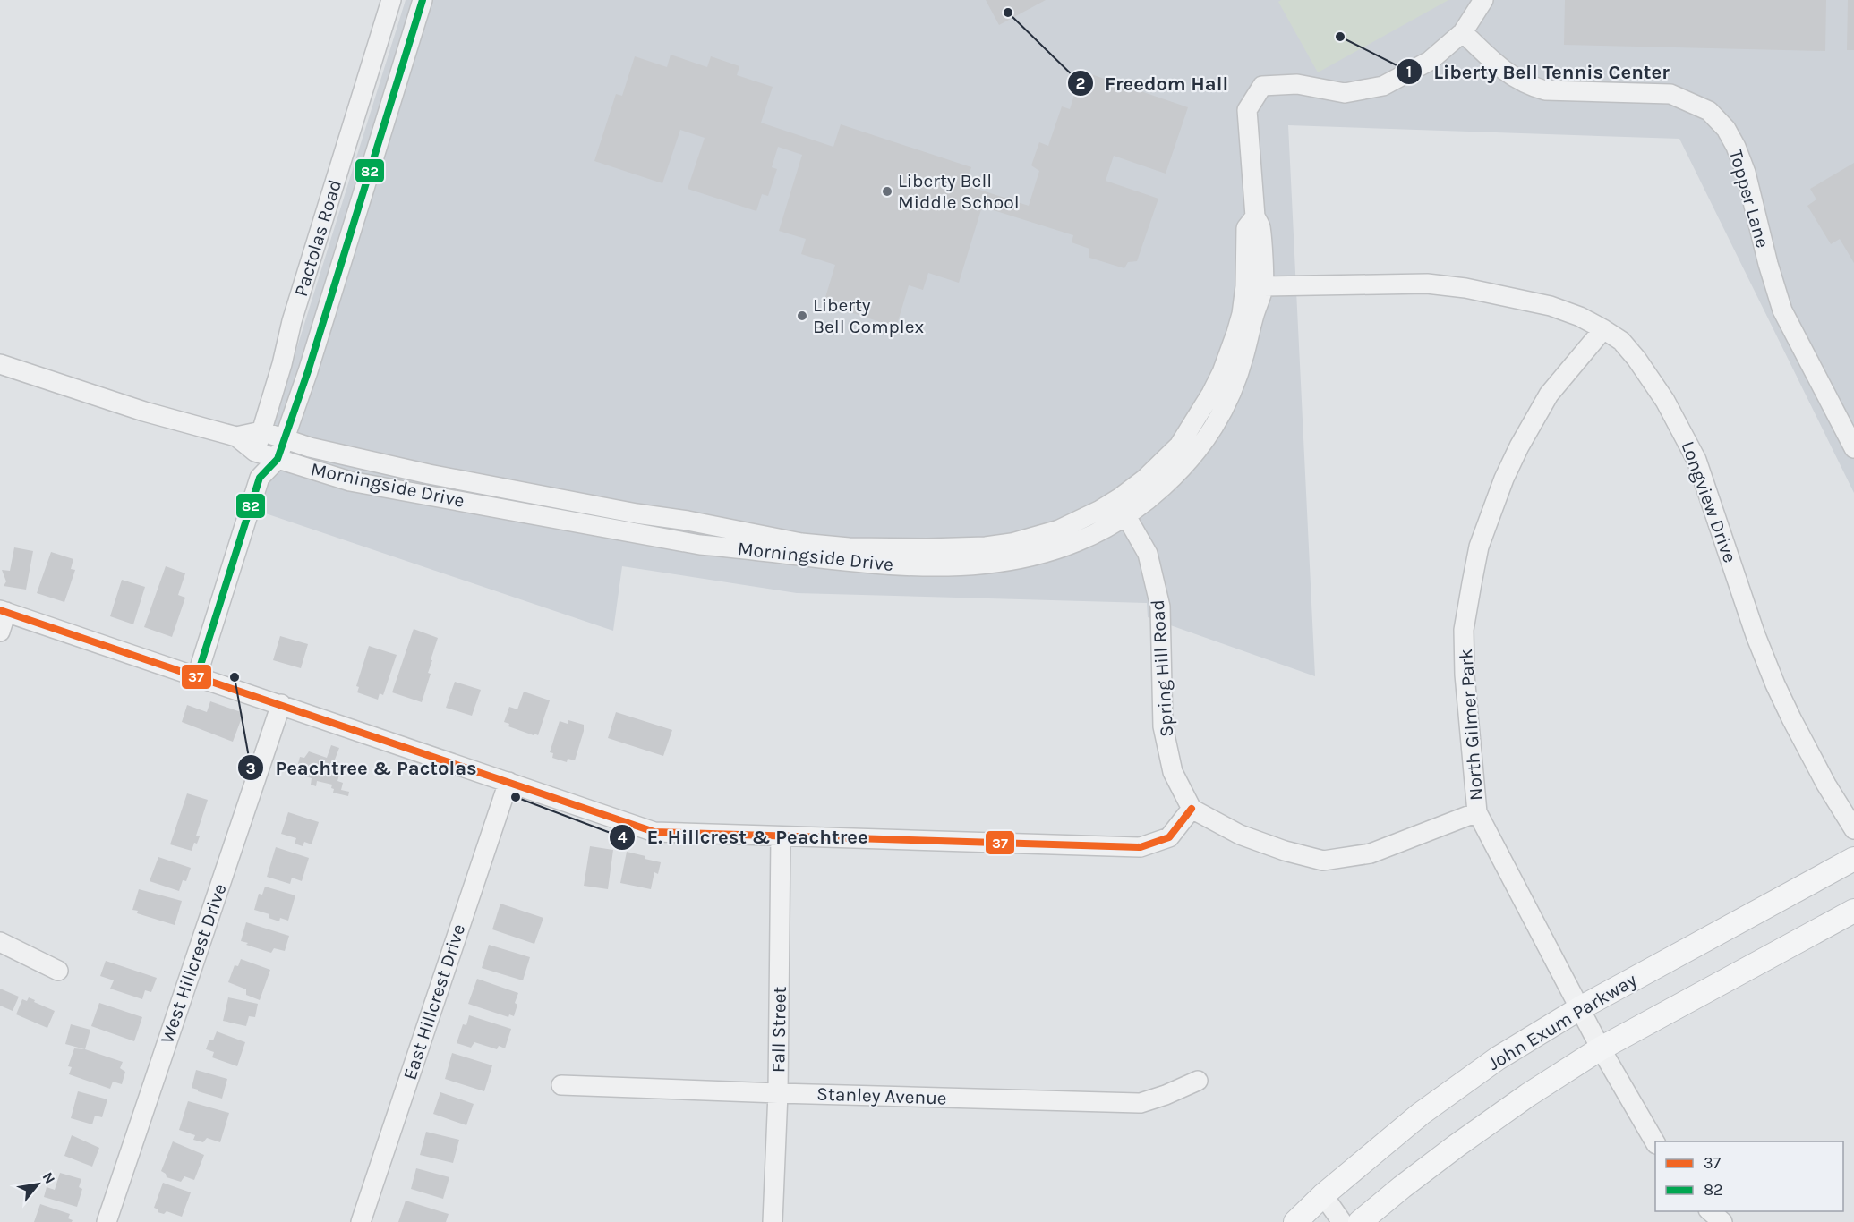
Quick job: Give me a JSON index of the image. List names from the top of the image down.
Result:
{
  "streets": {
    "main road": ["John Exum Parkway"],
    "street": [
      "Topper Lane",
      "Pactolas Road",
      "Morningside Drive",
      "Longview Drive",
      "Spring Hill Road",
      "North Gilmer Park",
      "West Hillcrest Drive",
      "East Hillcrest Drive",
      "Fall Street",
      "Stanley Avenue"
    ]
  },
  "crossings": [
    ["Pactolas Road", "Morningside Drive"],
    ["Morningside Drive", "Longview Drive"],
    ["Morningside Drive", "Spring Hill Road"],
    ["Longview Drive", "North Gilmer Park"],
    ["North Gilmer Park", "John Exum Parkway"],
    ["Fall Street", "Stanley Avenue"]
  ],
  "places": [
    "Freedom Hall",
    "Liberty Bell Tennis Center",
    "Liberty Bell Middle School",
    "Liberty Bell Complex",
    "Peachtree & Pactolas",
    "E. Hillcrest & Peachtree"
  ],
  "lines": ["transit line 82", "transit line 37"],
  "legend": ["37", "82"],
  "north": "top right"
}
